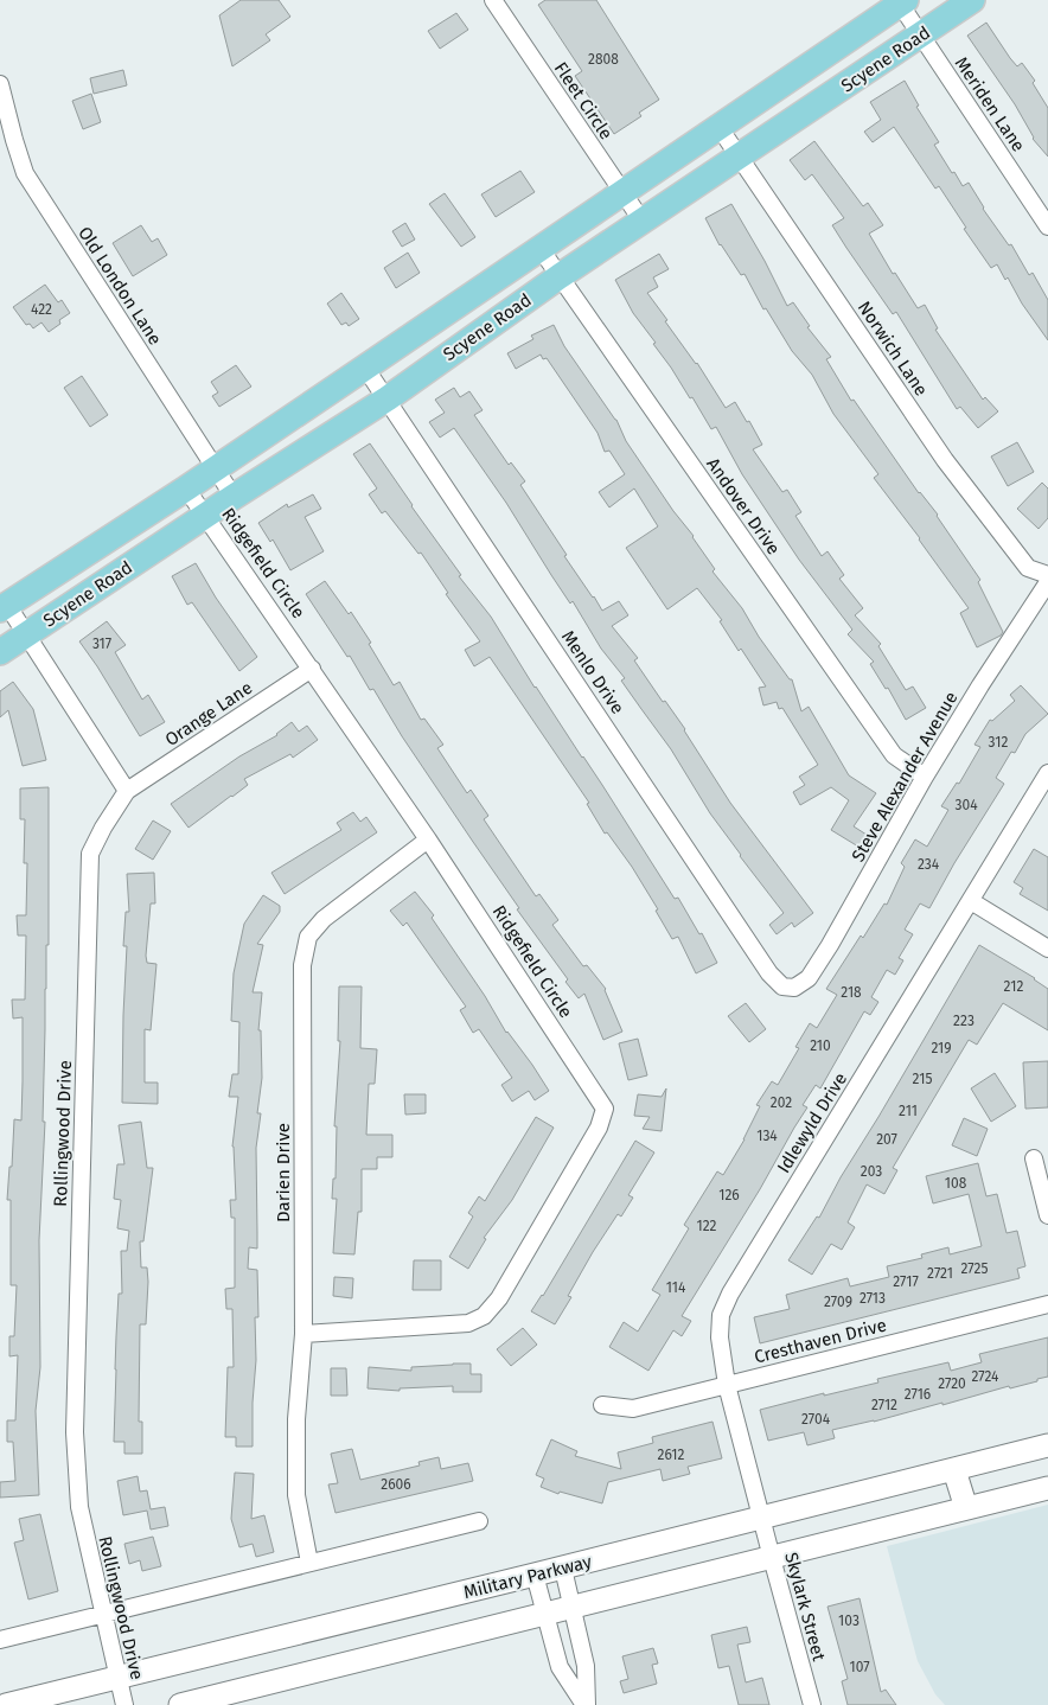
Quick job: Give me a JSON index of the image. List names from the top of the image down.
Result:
{
  "streets": {
    "main road": ["Scyene Road", "Military Parkway"],
    "street": [
      "Fleet Circle",
      "Meriden Lane",
      "Old London Lane",
      "Norwich Lane",
      "Andover Drive",
      "Ridgefield Circle",
      "Menlo Drive",
      "Orange Lane",
      "Steve Alexander Avenue",
      "Idlewyld Drive",
      "Rollingwood Drive",
      "Darien Drive",
      "Cresthaven Drive",
      "Skylark Street"
    ]
  },
  "crossings": [
    ["Scyene Road", "Fleet Circle"],
    ["Scyene Road", "Meriden Lane"],
    ["Scyene Road", "Old London Lane"],
    ["Scyene Road", "Norwich Lane"],
    ["Scyene Road", "Andover Drive"],
    ["Scyene Road", "Ridgefield Circle"],
    ["Scyene Road", "Menlo Drive"],
    ["Andover Drive", "Steve Alexander Avenue"],
    ["Ridgefield Circle", "Orange Lane"],
    ["Ridgefield Circle", "Darien Drive"],
    ["Menlo Drive", "Steve Alexander Avenue"],
    ["Orange Lane", "Rollingwood Drive"],
    ["Idlewyld Drive", "Cresthaven Drive"],
    ["Idlewyld Drive", "Military Parkway"],
    ["Idlewyld Drive", "Skylark Street"],
    ["Rollingwood Drive", "Military Parkway"],
    ["Military Parkway", "Skylark Street"]
  ],
  "house_numbers": [
    "2808",
    "422",
    "317",
    "312",
    "304",
    "234",
    "212",
    "218",
    "223",
    "210",
    "219",
    "215",
    "202",
    "211",
    "134",
    "207",
    "203",
    "108",
    "126",
    "122",
    "2725",
    "2721",
    "2717",
    "114",
    "2713",
    "2709",
    "2724",
    "2720",
    "2716",
    "2712",
    "2704",
    "2612",
    "2606",
    "103",
    "107"
  ]
}
